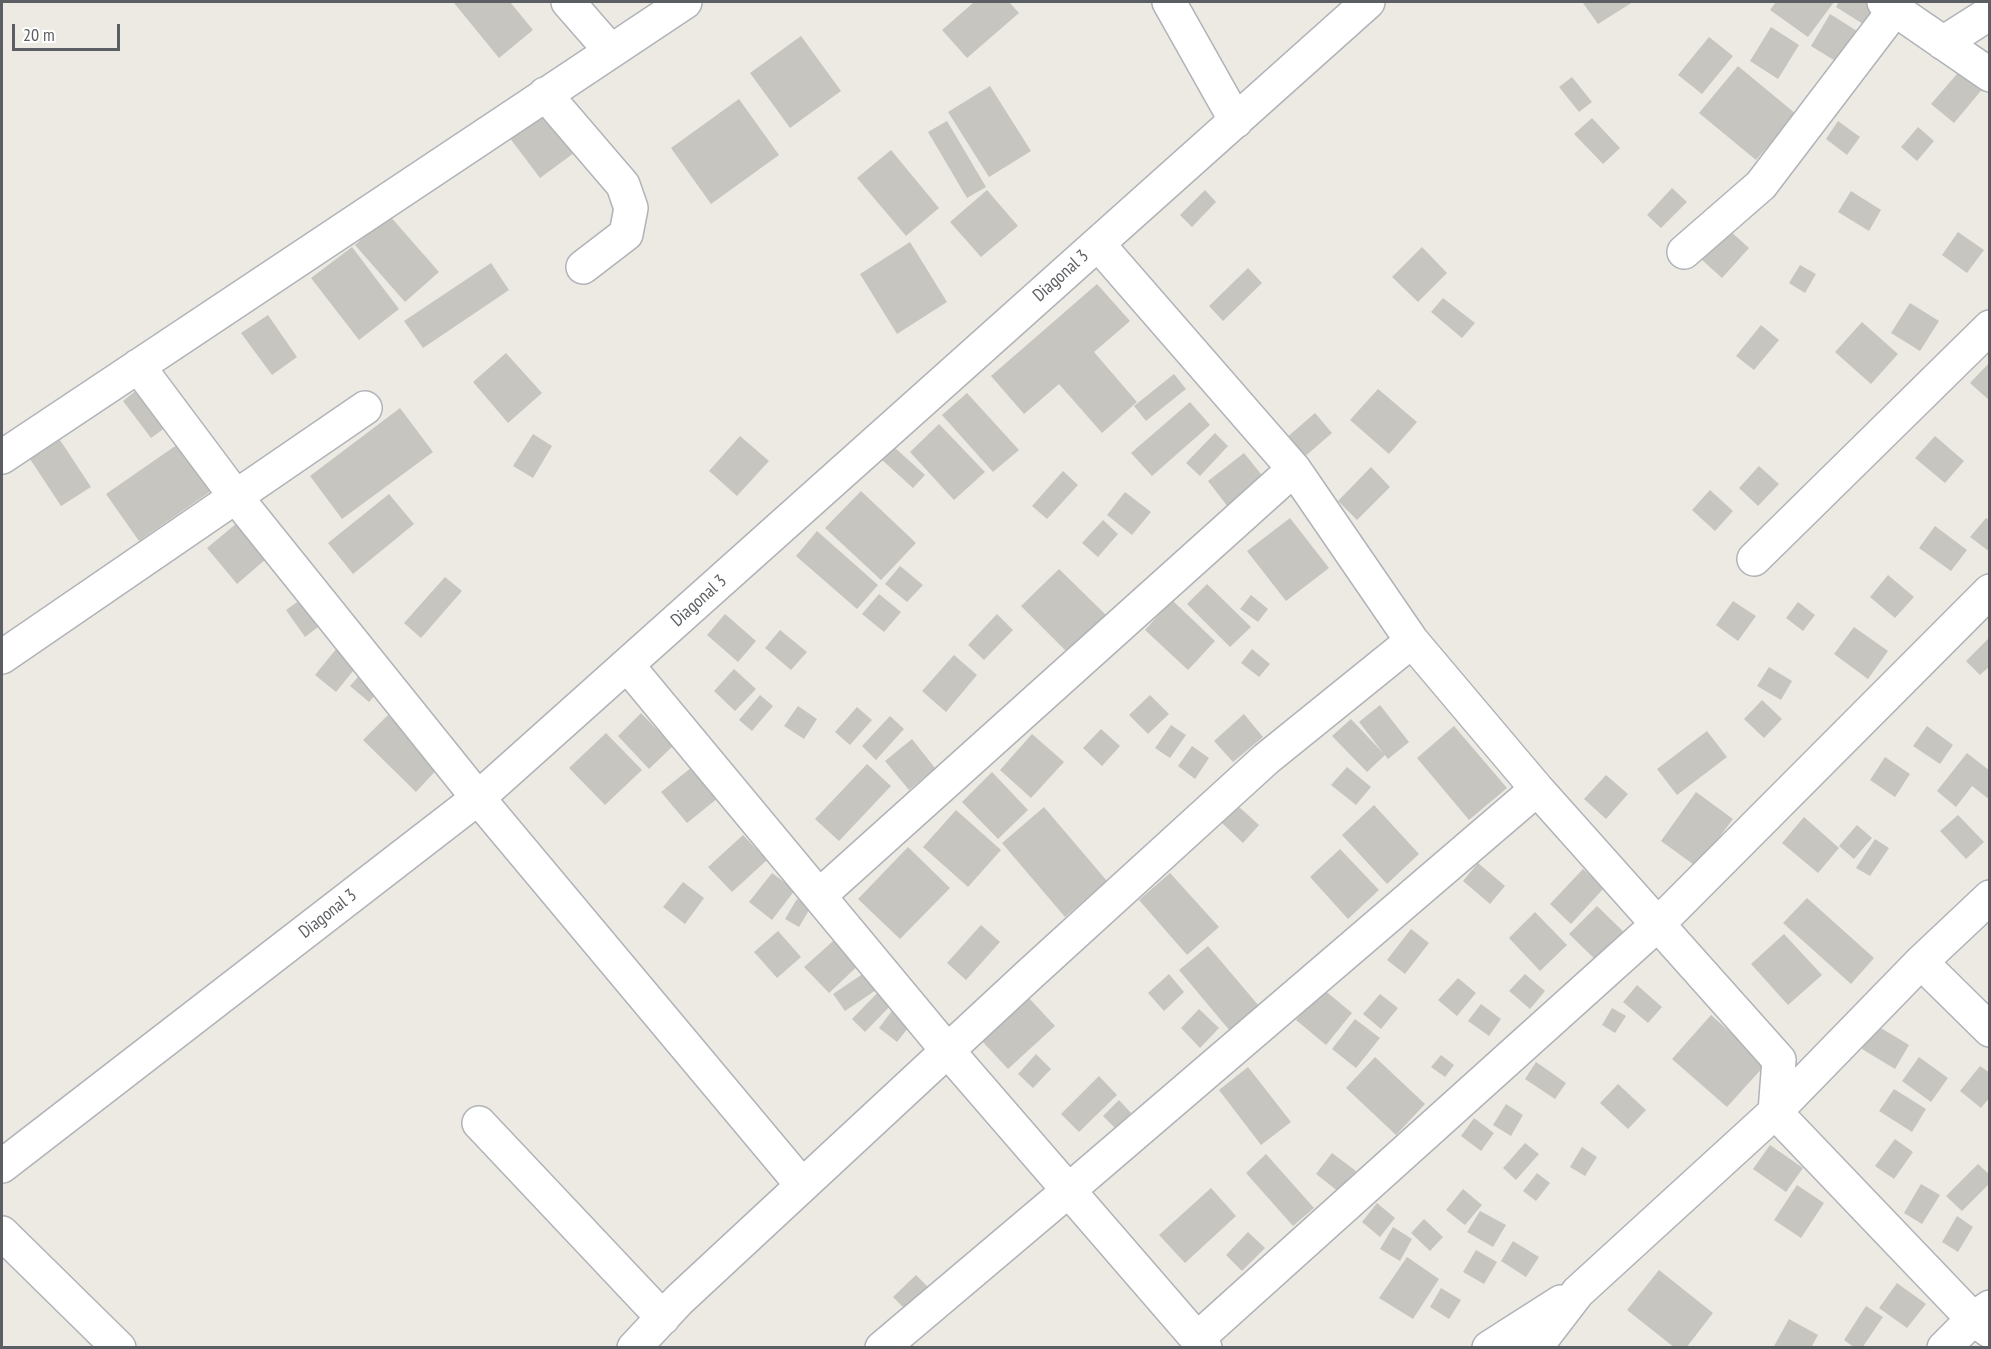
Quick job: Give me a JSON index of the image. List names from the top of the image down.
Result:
{
  "streets": {
    "street": ["Diagonal 3"]
  },
  "scale_bar": "20 m"
}
